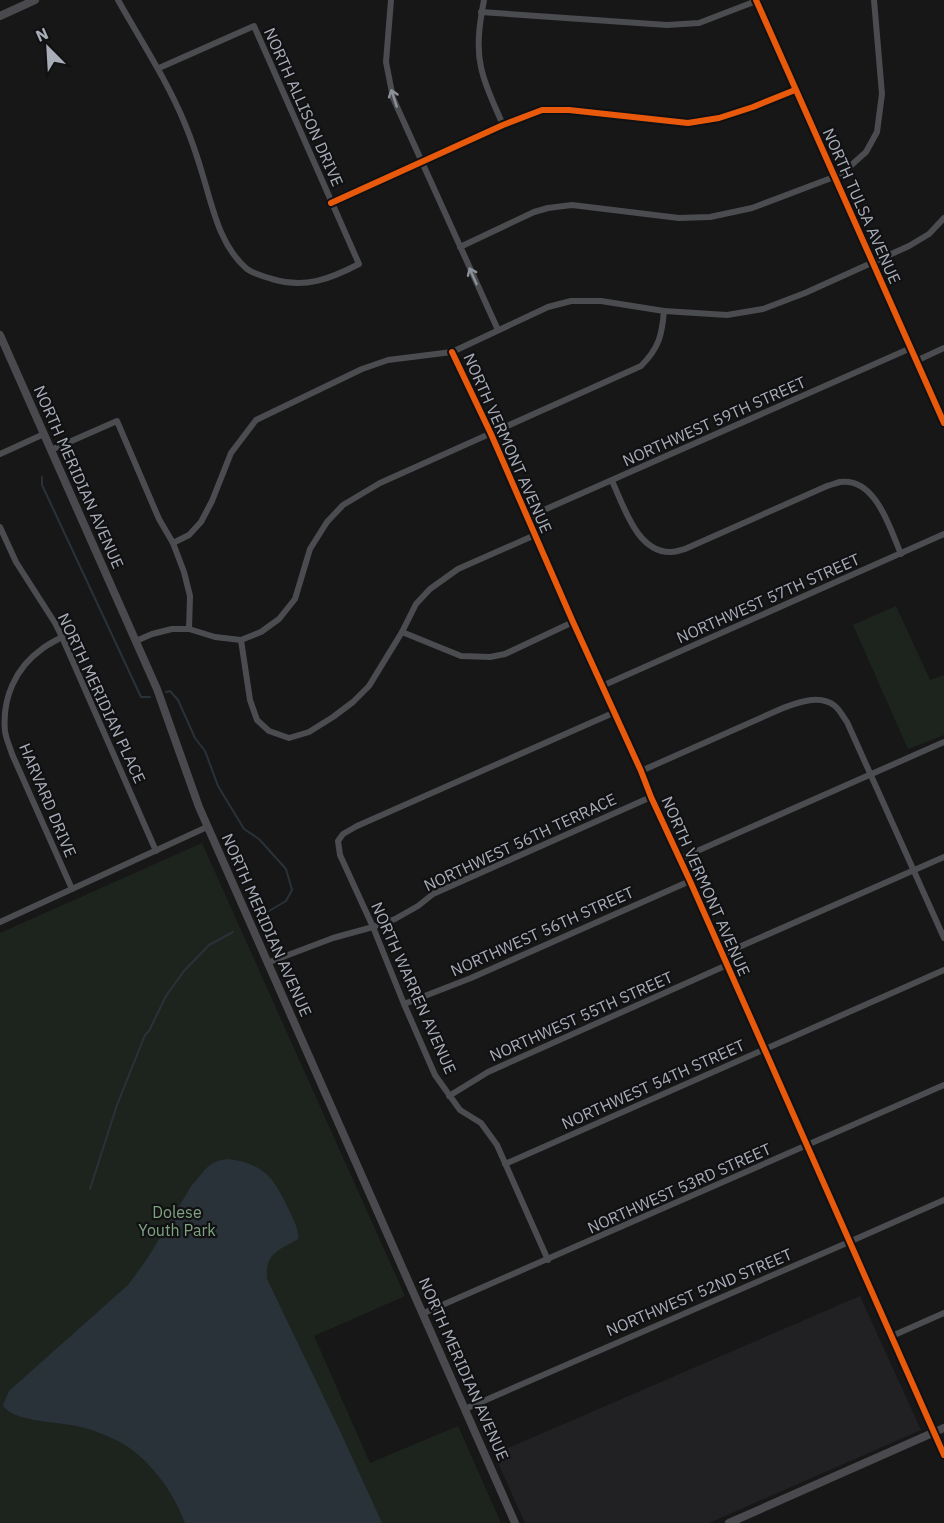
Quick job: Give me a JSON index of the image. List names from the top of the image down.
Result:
{
  "streets": {
    "main road": ["NORTH TULSA AVENUE", "NORTH MERIDIAN AVENUE"],
    "street": [
      "NORTH ALLISON DRIVE",
      "NORTHWEST 59TH STREET",
      "NORTH VERMONT AVENUE",
      "NORTHWEST 57TH STREET",
      "NORTH MERIDIAN PLACE",
      "HARVARD DRIVE",
      "NORTHWEST 56TH TERRACE",
      "NORTHWEST 56TH STREET",
      "NORTH WARREN AVENUE",
      "NORTHWEST 55TH STREET",
      "NORTHWEST 54TH STREET",
      "NORTHWEST 53RD STREET",
      "NORTHWEST 52ND STREET"
    ]
  },
  "crossings": [
    ["NORTH TULSA AVENUE", "NORTHWEST 59TH STREET"],
    ["NORTHWEST 59TH STREET", "NORTH VERMONT AVENUE"],
    ["NORTH VERMONT AVENUE", "NORTHWEST 57TH STREET"],
    ["NORTH VERMONT AVENUE", "NORTHWEST 56TH TERRACE"],
    ["NORTH VERMONT AVENUE", "NORTHWEST 56TH STREET"],
    ["NORTH VERMONT AVENUE", "NORTH WARREN AVENUE"],
    ["NORTH VERMONT AVENUE", "NORTHWEST 55TH STREET"],
    ["NORTH VERMONT AVENUE", "NORTHWEST 54TH STREET"],
    ["NORTH VERMONT AVENUE", "NORTHWEST 53RD STREET"],
    ["NORTH VERMONT AVENUE", "NORTHWEST 52ND STREET"],
    ["NORTH MERIDIAN AVENUE", "NORTHWEST 56TH TERRACE"],
    ["NORTH MERIDIAN AVENUE", "NORTHWEST 53RD STREET"],
    ["NORTH MERIDIAN AVENUE", "NORTHWEST 52ND STREET"],
    ["NORTH MERIDIAN PLACE", "HARVARD DRIVE"],
    ["NORTHWEST 56TH TERRACE", "NORTH WARREN AVENUE"],
    ["NORTHWEST 56TH STREET", "NORTH WARREN AVENUE"],
    ["NORTH WARREN AVENUE", "NORTHWEST 55TH STREET"],
    ["NORTH WARREN AVENUE", "NORTHWEST 54TH STREET"],
    ["NORTH WARREN AVENUE", "NORTHWEST 53RD STREET"]
  ],
  "parks": ["Dolese Youth Park"],
  "north": "top left"
}
